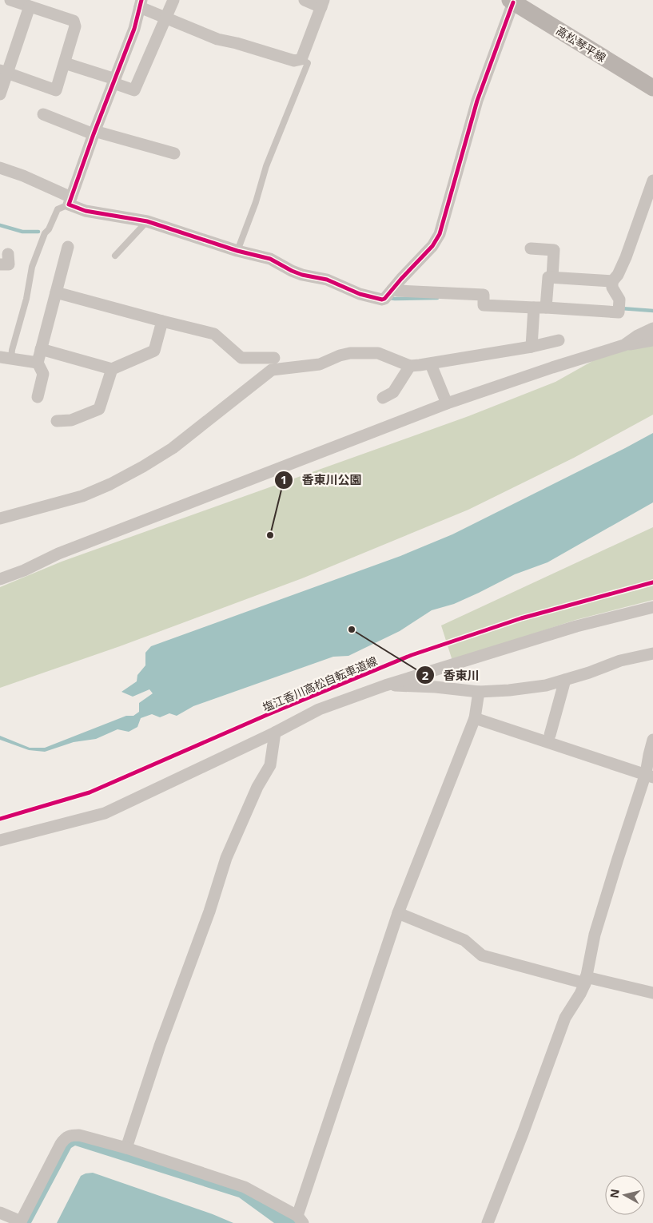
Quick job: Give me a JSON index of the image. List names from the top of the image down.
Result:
{
  "streets": {
    "main road": ["高松琴平線"],
    "cycle path": ["塩江香川高松自転車道線"]
  },
  "places": ["香東川公園", "香東川"],
  "north": "left"
}
